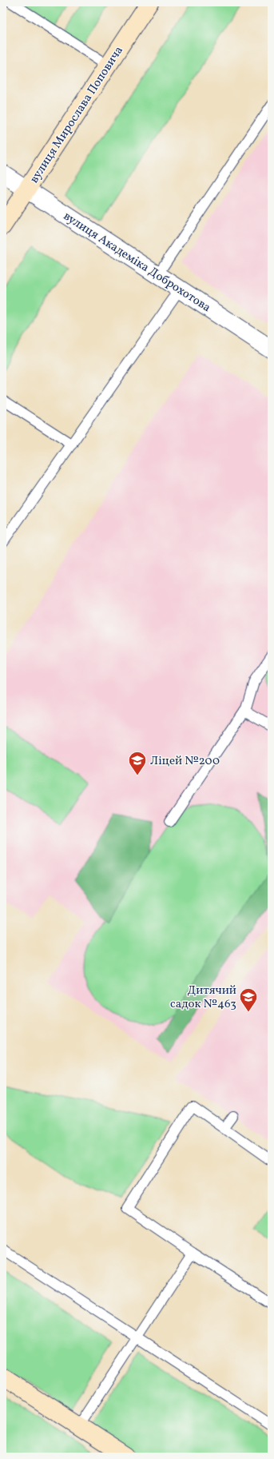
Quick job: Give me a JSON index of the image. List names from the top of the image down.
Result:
{
  "streets": {
    "street": ["вулиця Мирослава Поповича", "вулиця Академіка Доброхотова"]
  },
  "crossings": [
    ["вулиця Мирослава Поповича", "вулиця Академіка Доброхотова"]
  ],
  "places": {
    "school or university": ["Ліцей №200", "Дитячий садок №463"]
  }
}
